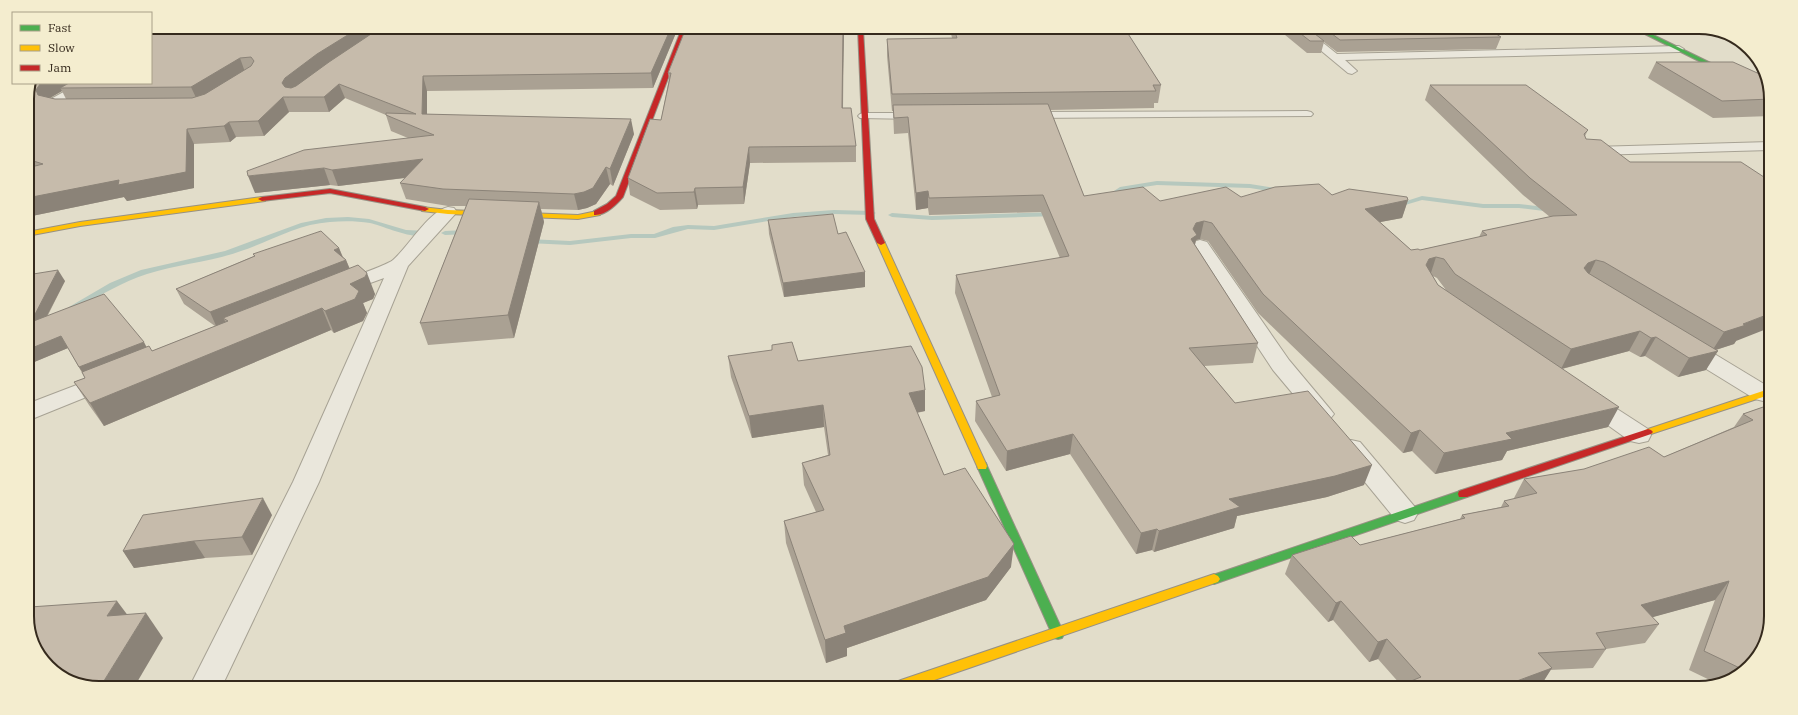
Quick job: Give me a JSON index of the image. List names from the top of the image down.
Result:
{
  "legend": ["Fast", "Slow", "Jam"]
}
